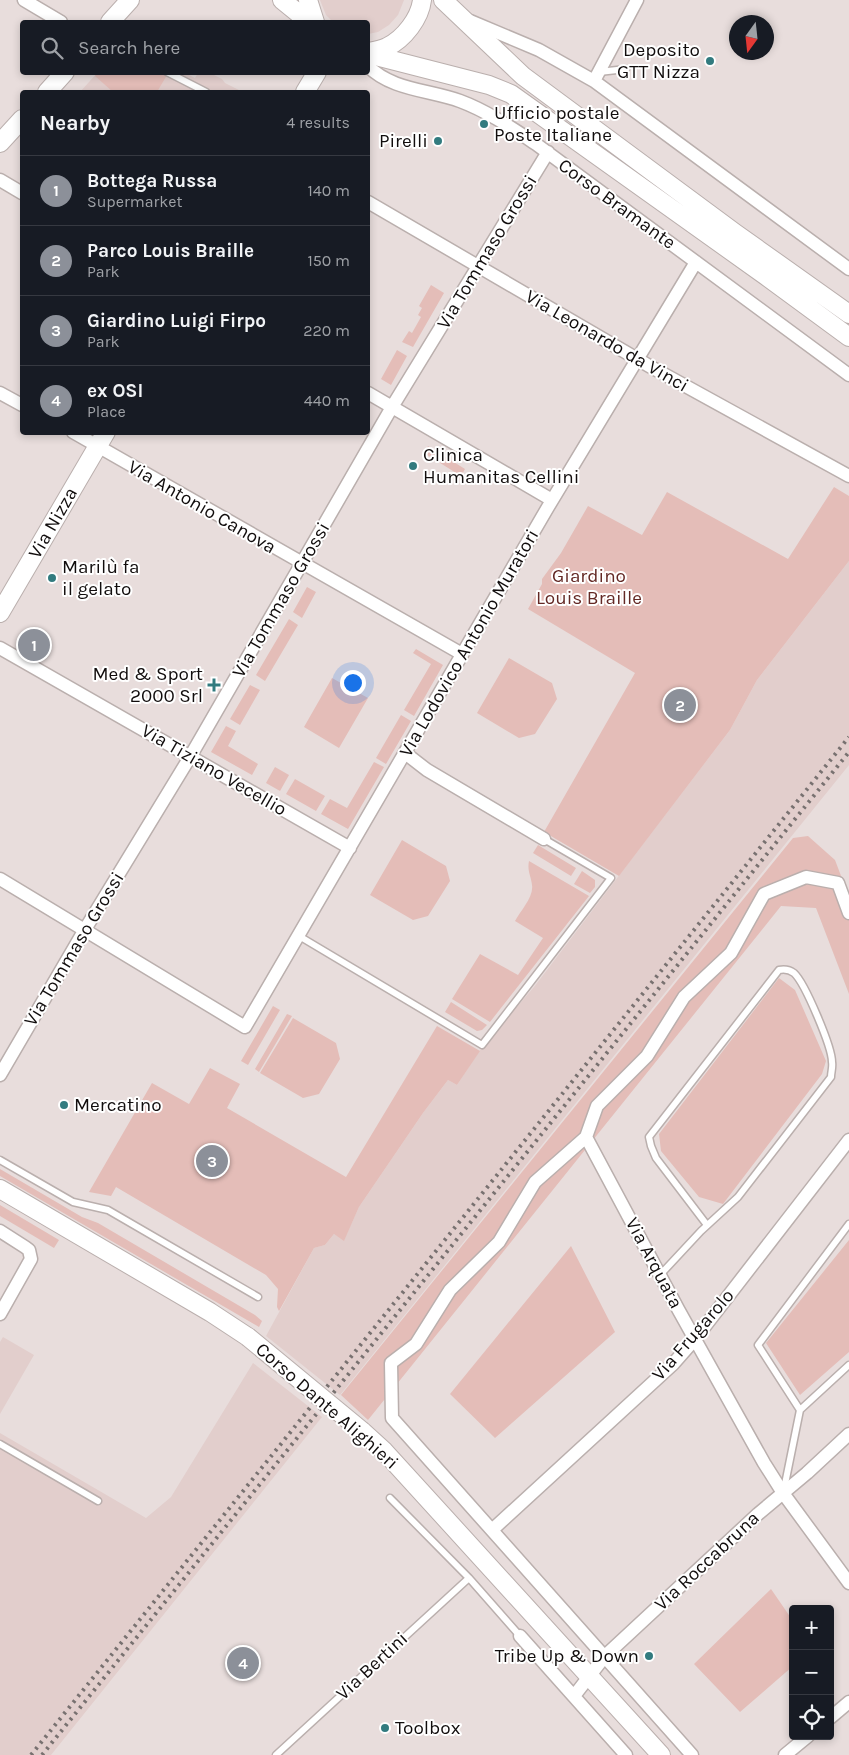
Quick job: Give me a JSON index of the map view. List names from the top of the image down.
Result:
{
  "streets": {
    "main road": ["Corso Bramante", "Via Nizza", "Corso Dante Alighieri"],
    "street": [
      "Via Tommaso Grossi",
      "Via Leonardo da Vinci",
      "Via Antonio Canova",
      "Via Lodovico Antonio Muratori",
      "Via Tiziano Vecellio",
      "Via Arquata",
      "Via Frugarolo",
      "Via Roccabruna"
    ],
    "lane": ["Via Bertini"]
  },
  "crossings": [
    ["Corso Bramante", "Via Tommaso Grossi"],
    ["Corso Bramante", "Via Lodovico Antonio Muratori"],
    ["Via Tommaso Grossi", "Via Leonardo da Vinci"],
    ["Via Tommaso Grossi", "Via Antonio Canova"],
    ["Via Tommaso Grossi", "Via Lodovico Antonio Muratori"],
    ["Via Tommaso Grossi", "Via Tiziano Vecellio"],
    ["Via Leonardo da Vinci", "Via Lodovico Antonio Muratori"],
    ["Via Antonio Canova", "Via Nizza"],
    ["Via Antonio Canova", "Via Lodovico Antonio Muratori"],
    ["Via Lodovico Antonio Muratori", "Via Tiziano Vecellio"],
    ["Via Arquata", "Via Frugarolo"],
    ["Via Arquata", "Corso Dante Alighieri"],
    ["Via Arquata", "Via Roccabruna"],
    ["Via Frugarolo", "Corso Dante Alighieri"],
    ["Corso Dante Alighieri", "Via Roccabruna"]
  ],
  "parks": ["Giardino Louis Braille"],
  "places": {
    "other": [
      "Deposito GTT Nizza",
      "Ufficio postale Poste Italiane",
      "Pirelli",
      "Clinica Humanitas Cellini",
      "Marilù fa il gelato",
      "Mercatino",
      "Tribe Up & Down",
      "Toolbox"
    ],
    "health": ["Med & Sport 2000 Srl"]
  },
  "north": "bottom",
  "page": {
    "search": "Search here",
    "heading": ["Nearby", "4 results"],
    "list": [
      {
        "mark": "1",
        "name": "Bottega Russa",
        "note": "Supermarket",
        "value": "140 m"
      },
      {
        "mark": "2",
        "name": "Parco Louis Braille",
        "note": "Park",
        "value": "150 m"
      },
      {
        "mark": "3",
        "name": "Giardino Luigi Firpo",
        "note": "Park",
        "value": "220 m"
      },
      {
        "mark": "4",
        "name": "ex OSI",
        "note": "Place",
        "value": "440 m"
      }
    ],
    "pins": [
      "1",
      "2",
      "3",
      "4"
    ],
    "map_buttons": ["+", "−"]
  }
}
